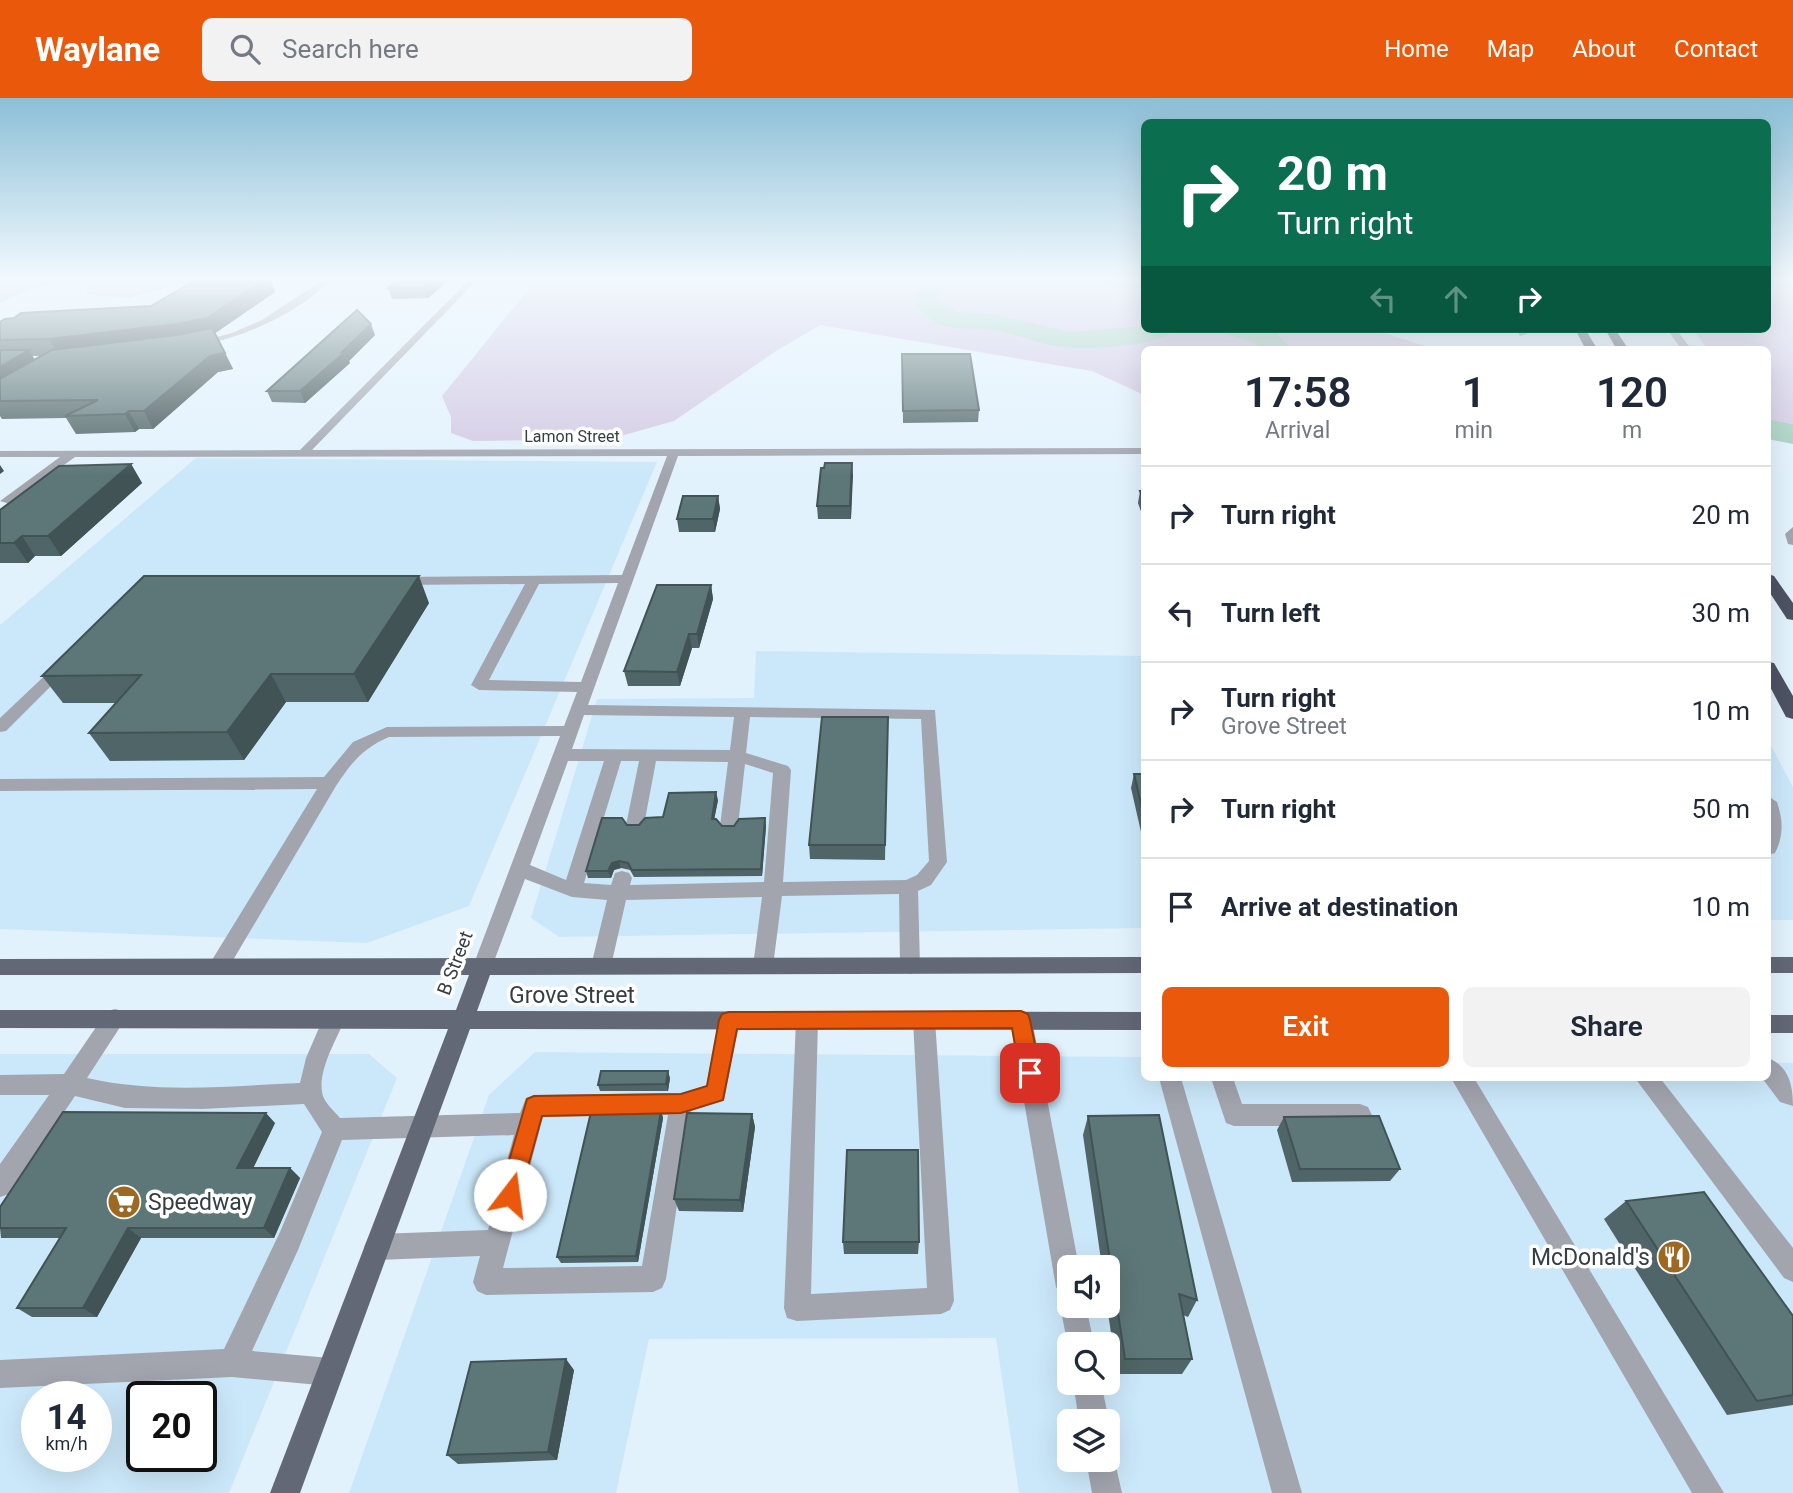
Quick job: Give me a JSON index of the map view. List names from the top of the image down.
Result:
{
  "streets": {
    "main road": ["B Street", "Grove Street"],
    "street": ["Lamon Street"]
  },
  "crossings": [
    ["Lamon Street", "B Street"],
    ["B Street", "Grove Street"]
  ],
  "places": {
    "supermarket": ["Speedway"],
    "restaurant": ["McDonald's"]
  },
  "page": {
    "header": "Waylane",
    "search": "Search here",
    "nav": [
      "Home",
      "Map",
      "About",
      "Contact"
    ],
    "turn": ["20 m", "Turn right"],
    "eta": [
      "17:58",
      "Arrival",
      "1",
      "min",
      "120",
      "m"
    ],
    "list": [
      {
        "name": "Turn right",
        "value": "20 m"
      },
      {
        "name": "Turn left",
        "value": "30 m"
      },
      {
        "name": "Turn right",
        "note": "Grove Street",
        "value": "10 m"
      },
      {
        "name": "Turn right",
        "value": "50 m"
      },
      {
        "name": "Arrive at destination",
        "value": "10 m"
      }
    ],
    "buttons": ["Exit", "Share"],
    "speed": "14 km/h",
    "limit": "20"
  }
}
